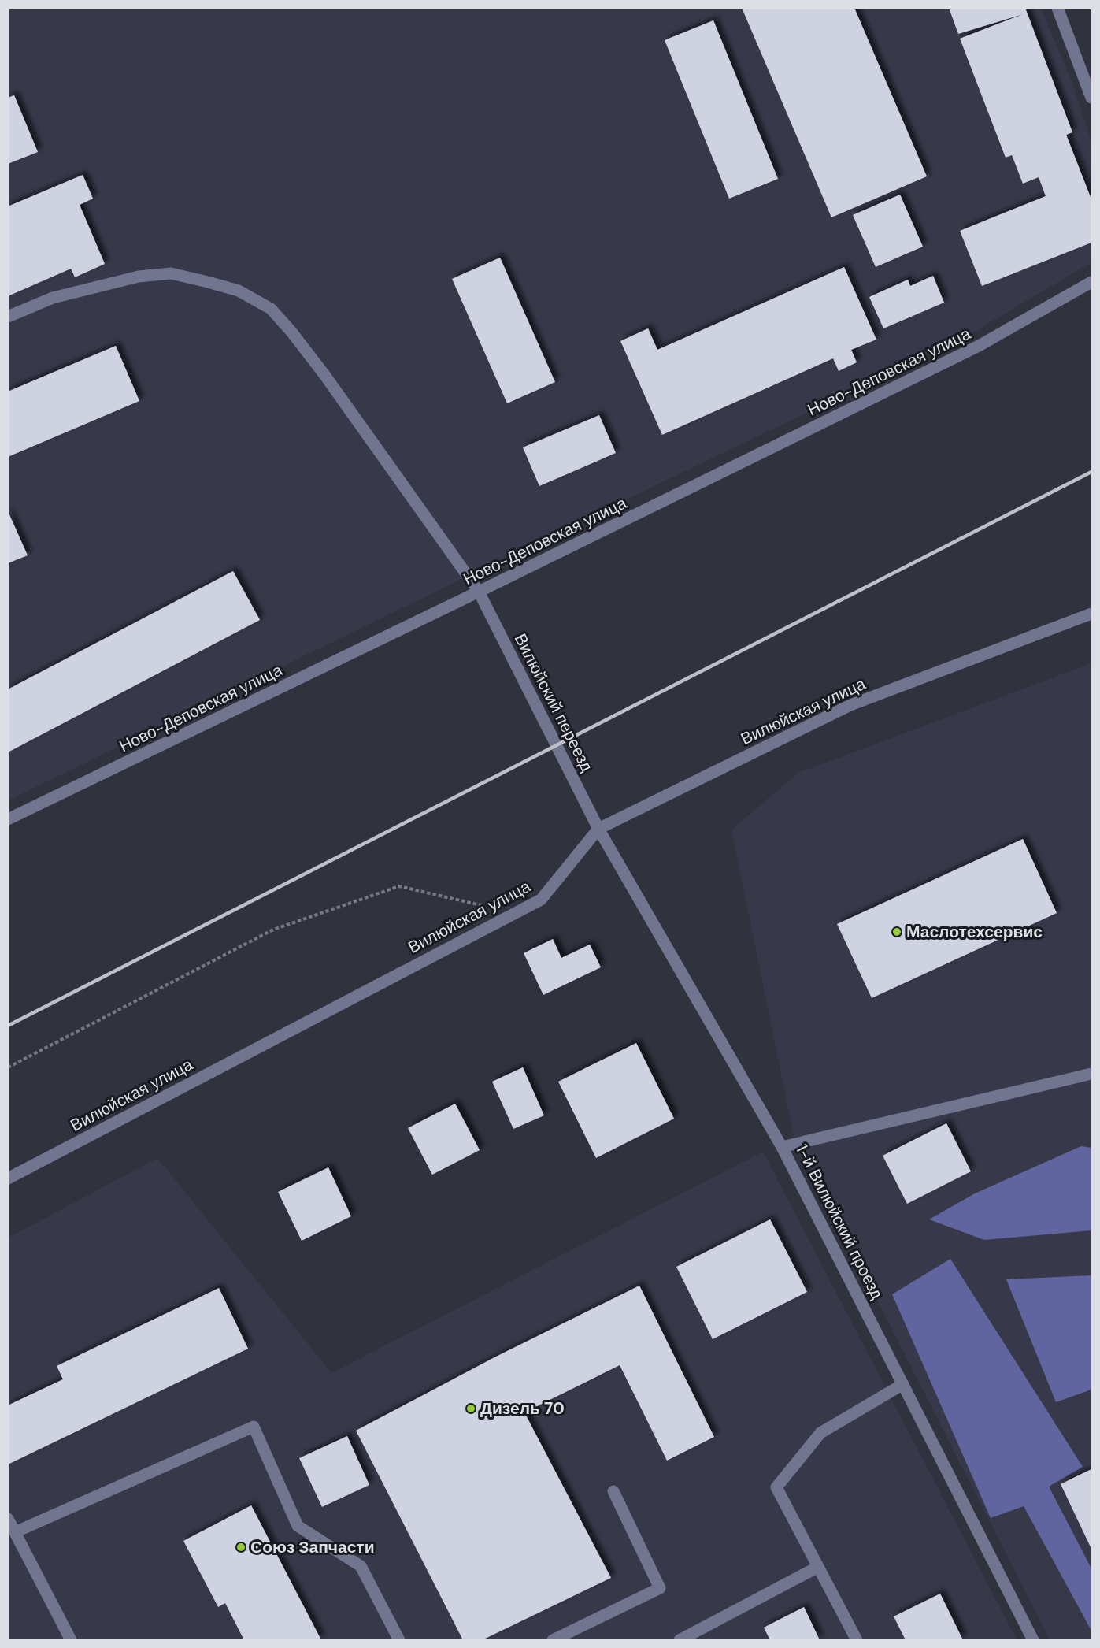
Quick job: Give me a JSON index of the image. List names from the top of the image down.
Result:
{
  "streets": {
    "street": [
      "Ново-Деповская улица",
      "Вилюйский переезд",
      "Вилюйская улица",
      "1-й Вилюйский проезд"
    ]
  },
  "crossings": [
    ["Ново-Деповская улица", "Вилюйский переезд"],
    ["Вилюйский переезд", "Вилюйская улица"],
    ["Вилюйский переезд", "1-й Вилюйский проезд"],
    ["Вилюйская улица", "1-й Вилюйский проезд"]
  ],
  "places": ["Маслотехсервис", "Дизель 70", "Союз Запчасти"]
}
